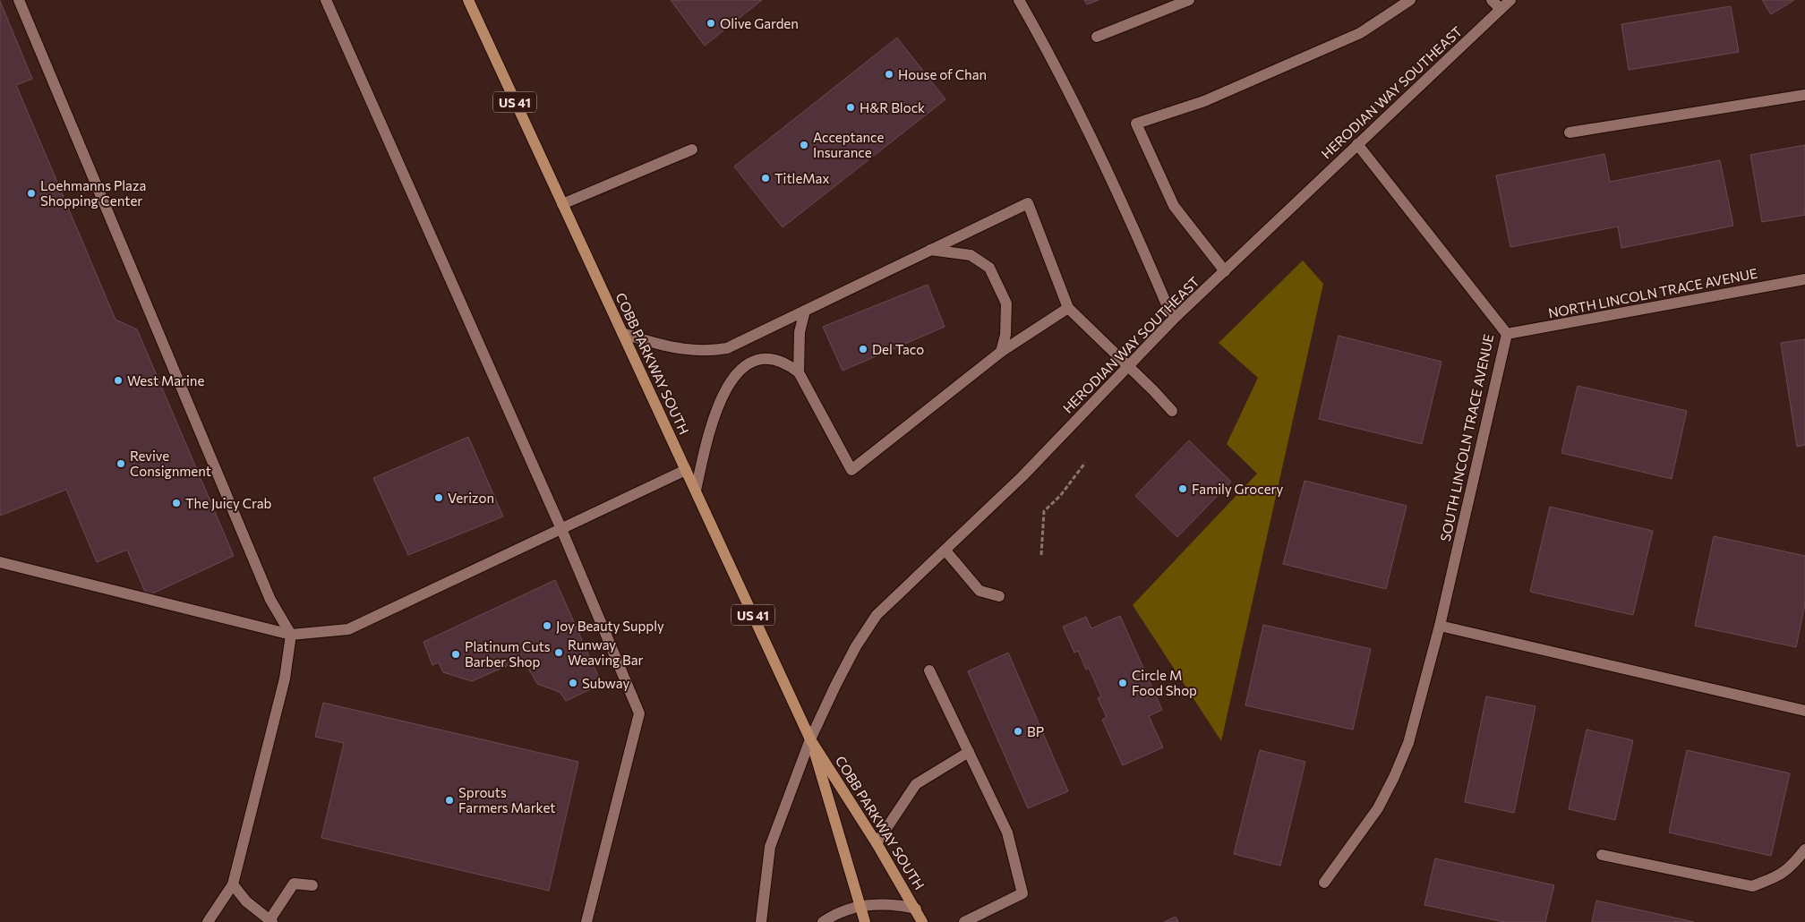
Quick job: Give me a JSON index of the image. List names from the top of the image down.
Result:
{
  "streets": {
    "main road": ["US 41", "COBB PARKWAY SOUTH"],
    "street": ["HERODIAN WAY SOUTHEAST", "NORTH LINCOLN TRACE AVENUE", "SOUTH LINCOLN TRACE AVENUE"]
  },
  "crossings": [
    ["HERODIAN WAY SOUTHEAST", "COBB PARKWAY SOUTH"],
    ["HERODIAN WAY SOUTHEAST", "SOUTH LINCOLN TRACE AVENUE"],
    ["NORTH LINCOLN TRACE AVENUE", "SOUTH LINCOLN TRACE AVENUE"]
  ],
  "places": [
    "Olive Garden",
    "House of Chan",
    "H&R Block",
    "Acceptance Insurance",
    "TitleMax",
    "Loehmanns Plaza Shopping Center",
    "Del Taco",
    "West Marine",
    "Revive Consignment",
    "Family Grocery",
    "Verizon",
    "The Juicy Crab",
    "Joy Beauty Supply",
    "Runway Weaving Bar",
    "Platinum Cuts Barber Shop",
    "Subway",
    "Circle M Food Shop",
    "BP",
    "Sprouts Farmers Market"
  ]
}
